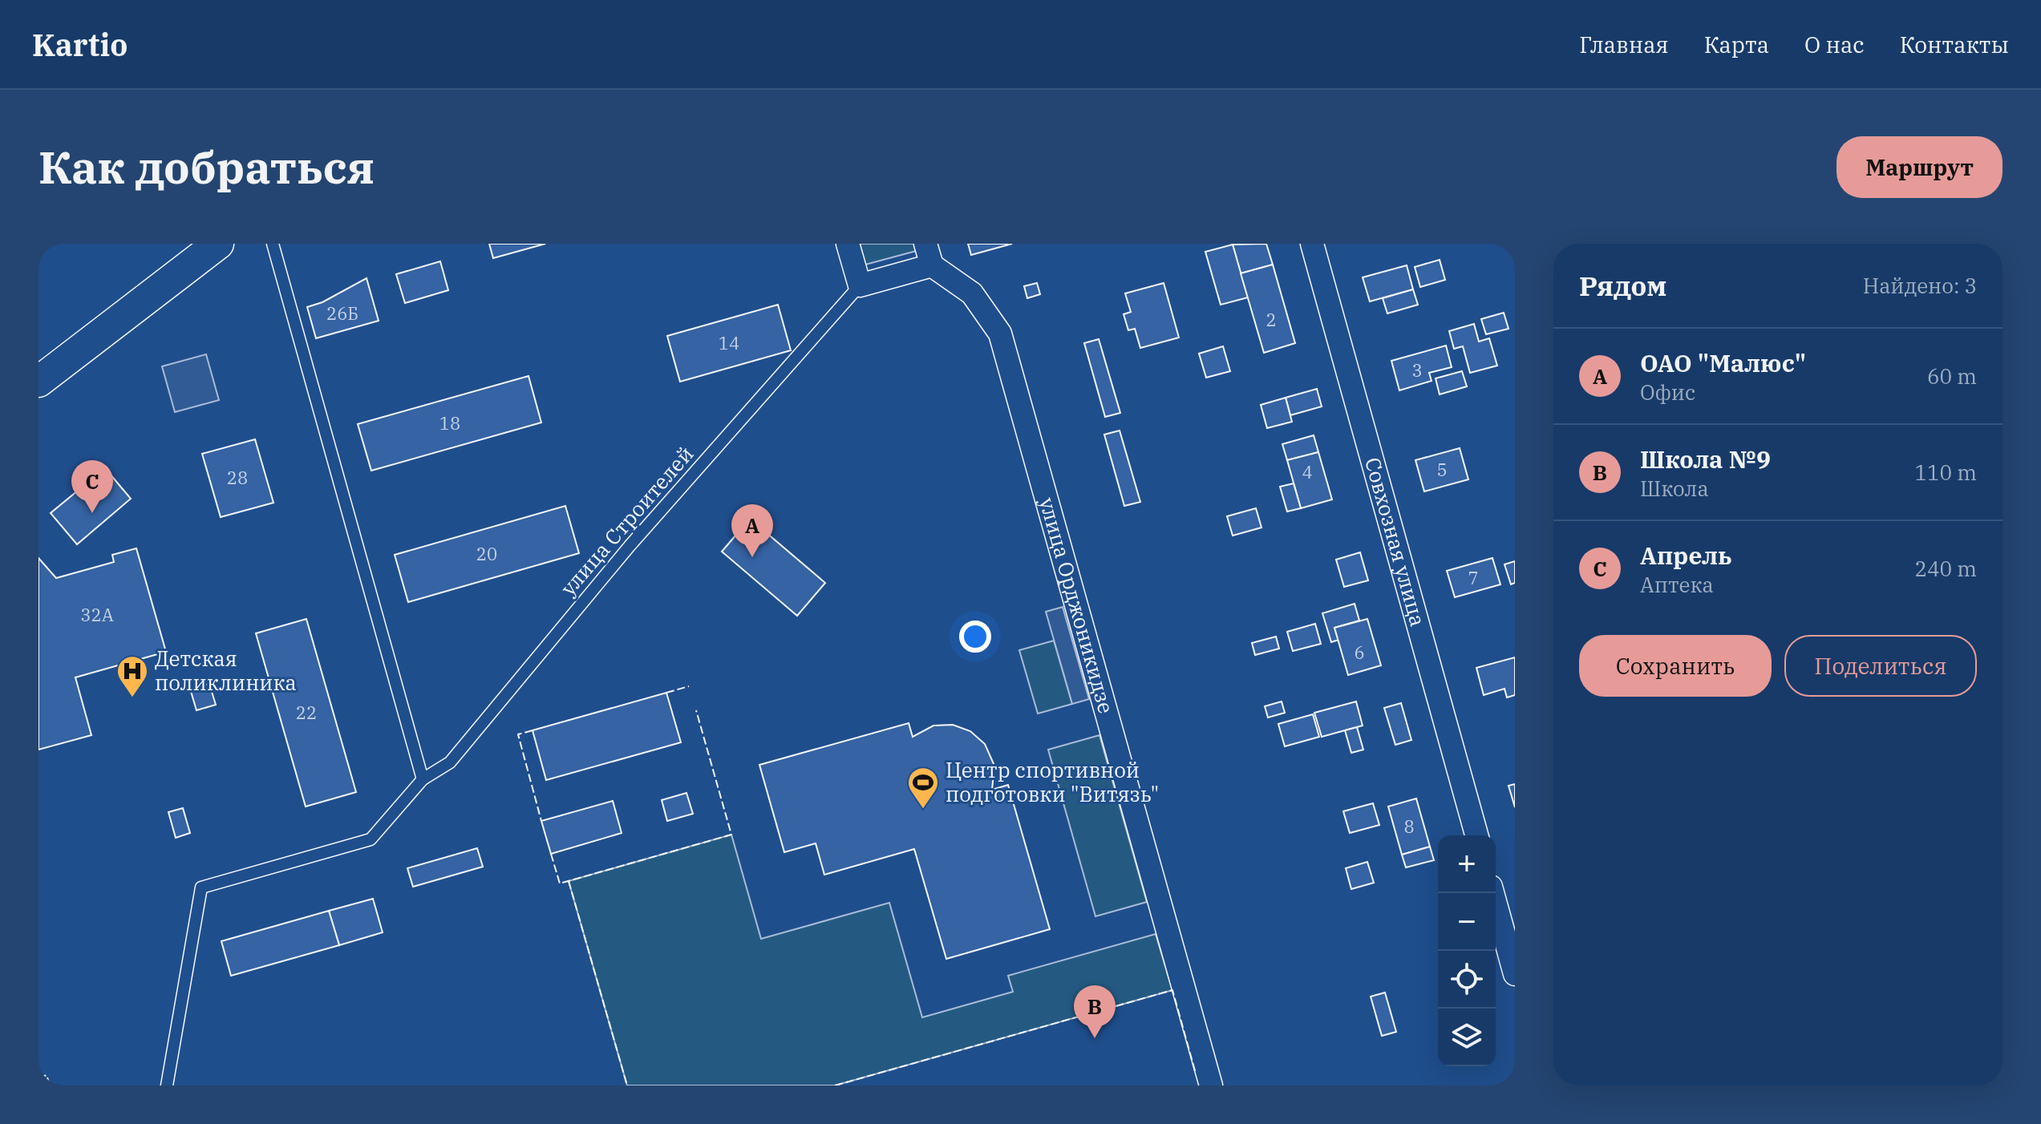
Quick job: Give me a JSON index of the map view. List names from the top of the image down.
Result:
{
  "streets": {
    "street": ["Совхозная улица", "улица Орджоникидзе"],
    "lane": ["улица Строителей"]
  },
  "crossings": [
    ["улица Строителей", "улица Орджоникидзе"]
  ],
  "places": {
    "hospital": ["Детская поликлиника"],
    "sports": ["Центр спортивной подготовки \"Витязь\""]
  },
  "house_numbers": [
    "26Б",
    "2",
    "14",
    "3",
    "18",
    "5",
    "4",
    "28",
    "20",
    "7",
    "32А",
    "6",
    "22",
    "8"
  ],
  "page": {
    "header": "Kartio",
    "nav": [
      "Главная",
      "Карта",
      "О нас",
      "Контакты"
    ],
    "buttons": [
      "Маршрут",
      ["Сохранить", "Поделиться"]
    ],
    "title": "Как добраться",
    "heading": ["Рядом", "Найдено: 3"],
    "list": [
      {
        "mark": "A",
        "name": "ОАО \"Малюс\"",
        "note": "Офис",
        "value": "60 m"
      },
      {
        "mark": "B",
        "name": "Школа №9",
        "note": "Школа",
        "value": "110 m"
      },
      {
        "mark": "C",
        "name": "Апрель",
        "note": "Аптека",
        "value": "240 m"
      }
    ],
    "pins": ["C", "A", "B"],
    "map_buttons": ["+", "−"]
  }
}
